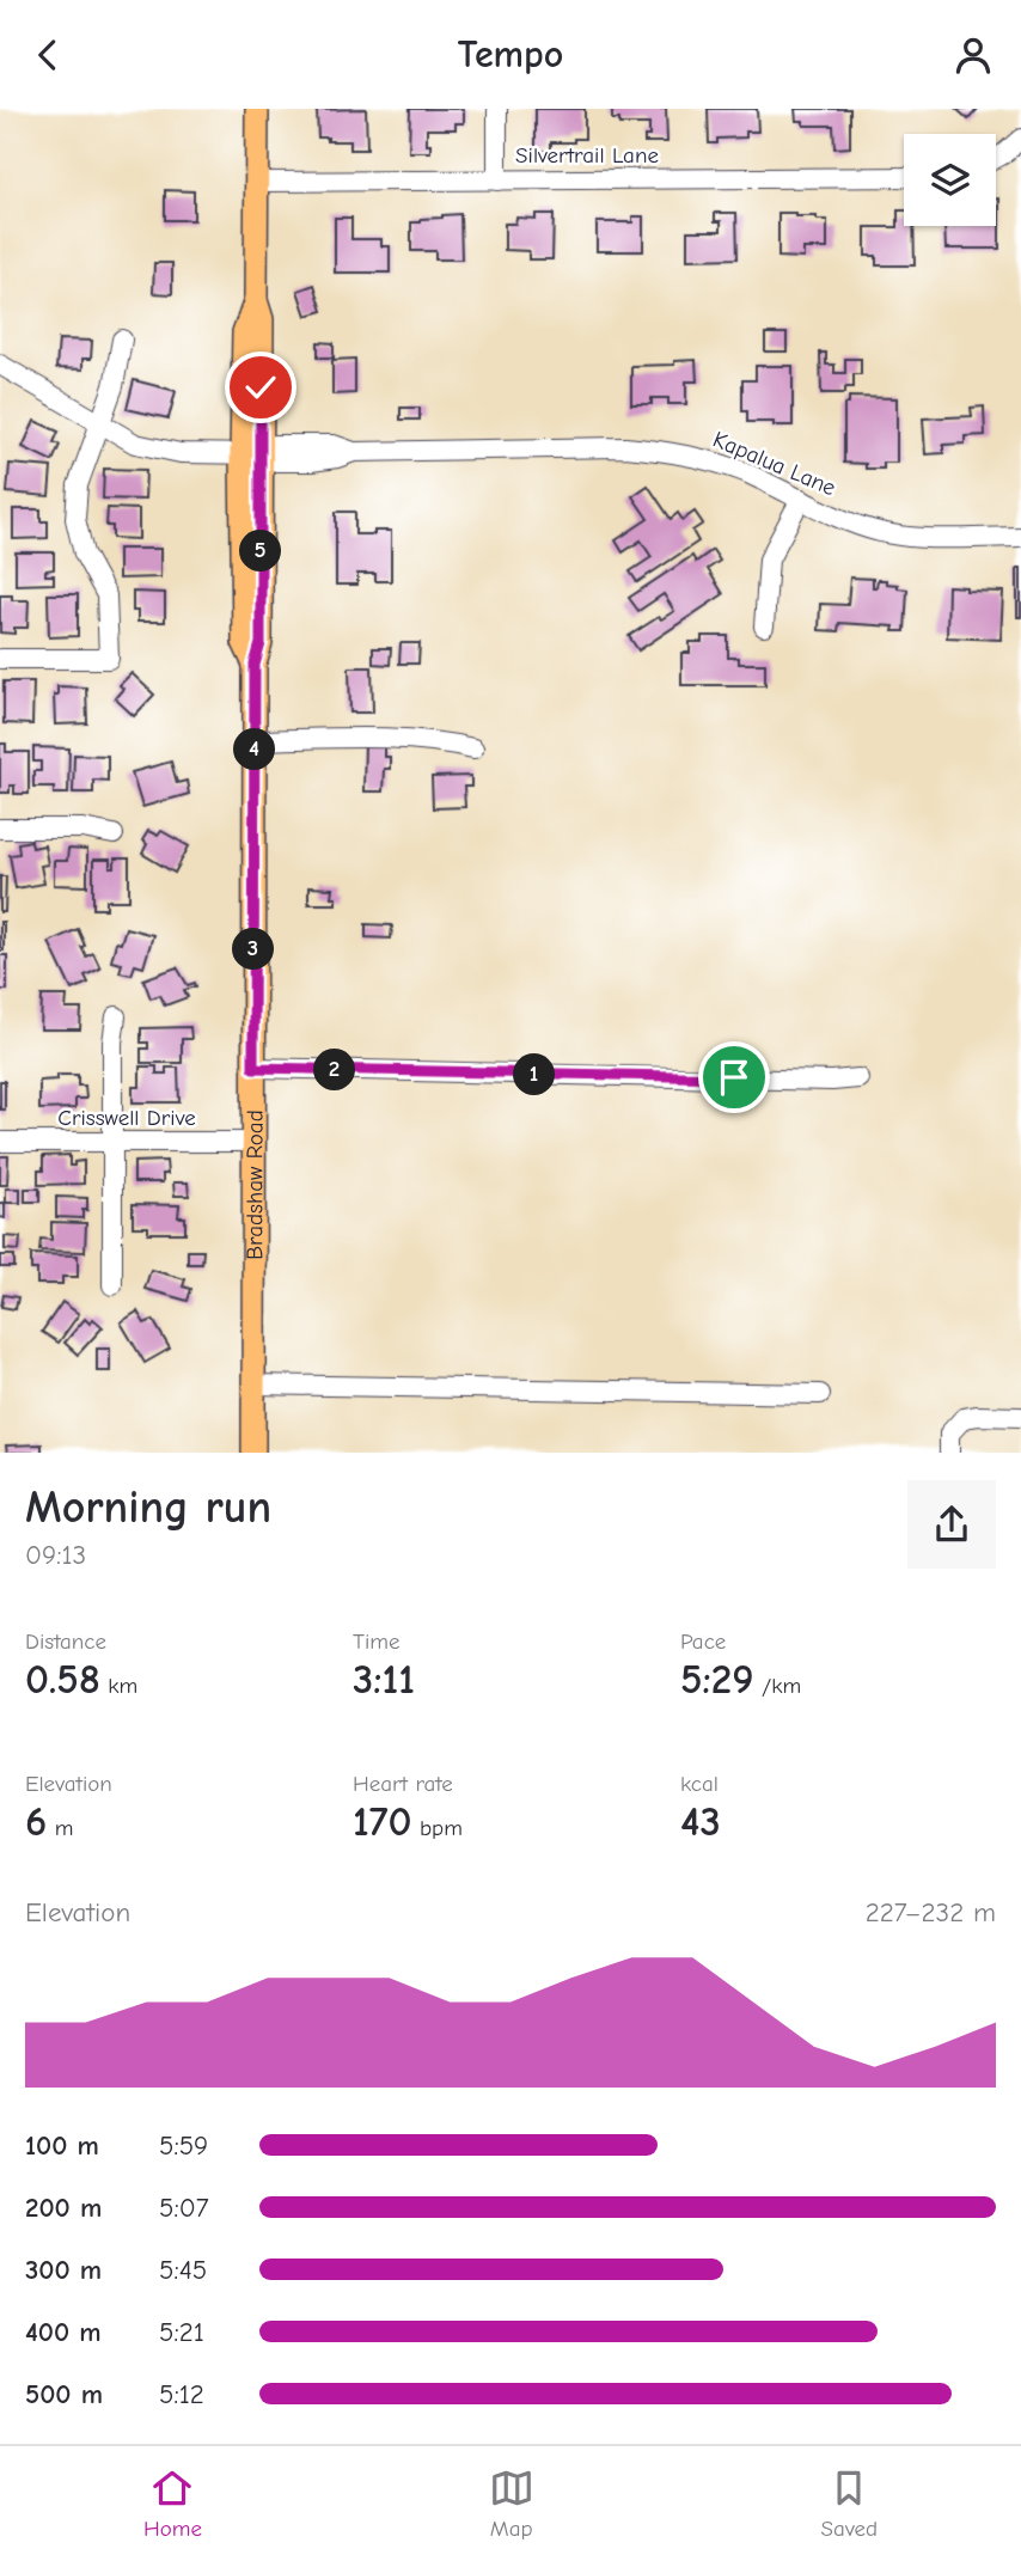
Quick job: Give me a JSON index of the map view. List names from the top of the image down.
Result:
{
  "streets": {
    "main road": ["Bradshaw Road"],
    "street": ["Silvertrail Lane", "Kapalua Lane", "Crisswell Drive"]
  },
  "crossings": [
    ["Silvertrail Lane", "Bradshaw Road"],
    ["Kapalua Lane", "Bradshaw Road"],
    ["Crisswell Drive", "Bradshaw Road"]
  ],
  "page": {
    "header": "Tempo",
    "pins": [
      "5",
      "4",
      "3",
      "2",
      "1"
    ],
    "heading": ["Morning run", "09:13"],
    "stats": [
      ["Distance", "0.58 km"],
      ["Time", "3:11"],
      ["Pace", "5:29 /km"],
      ["Elevation", "6 m"],
      ["Heart rate", "170 bpm"],
      ["kcal", "43"]
    ],
    "chart": ["Elevation", "227–232 m"],
    "list": [
      {
        "name": "100 m",
        "note": "5:59"
      },
      {
        "name": "200 m",
        "note": "5:07"
      },
      {
        "name": "300 m",
        "note": "5:45"
      },
      {
        "name": "400 m",
        "note": "5:21"
      },
      {
        "name": "500 m",
        "note": "5:12"
      }
    ],
    "tabs": ["Home", "Map", "Saved"]
  }
}
